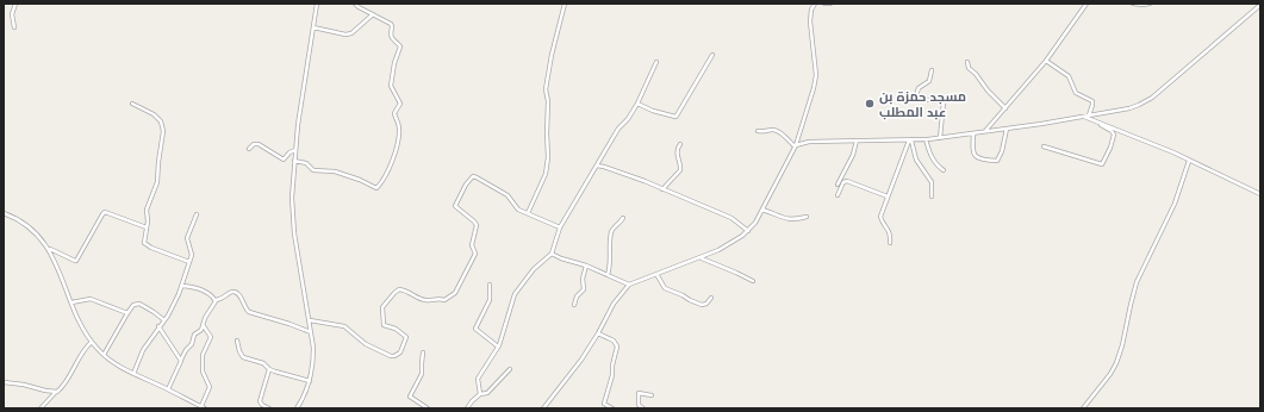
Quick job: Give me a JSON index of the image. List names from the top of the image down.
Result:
{
  "places": ["مسجد حمزة بن عبد المطلب"]
}
